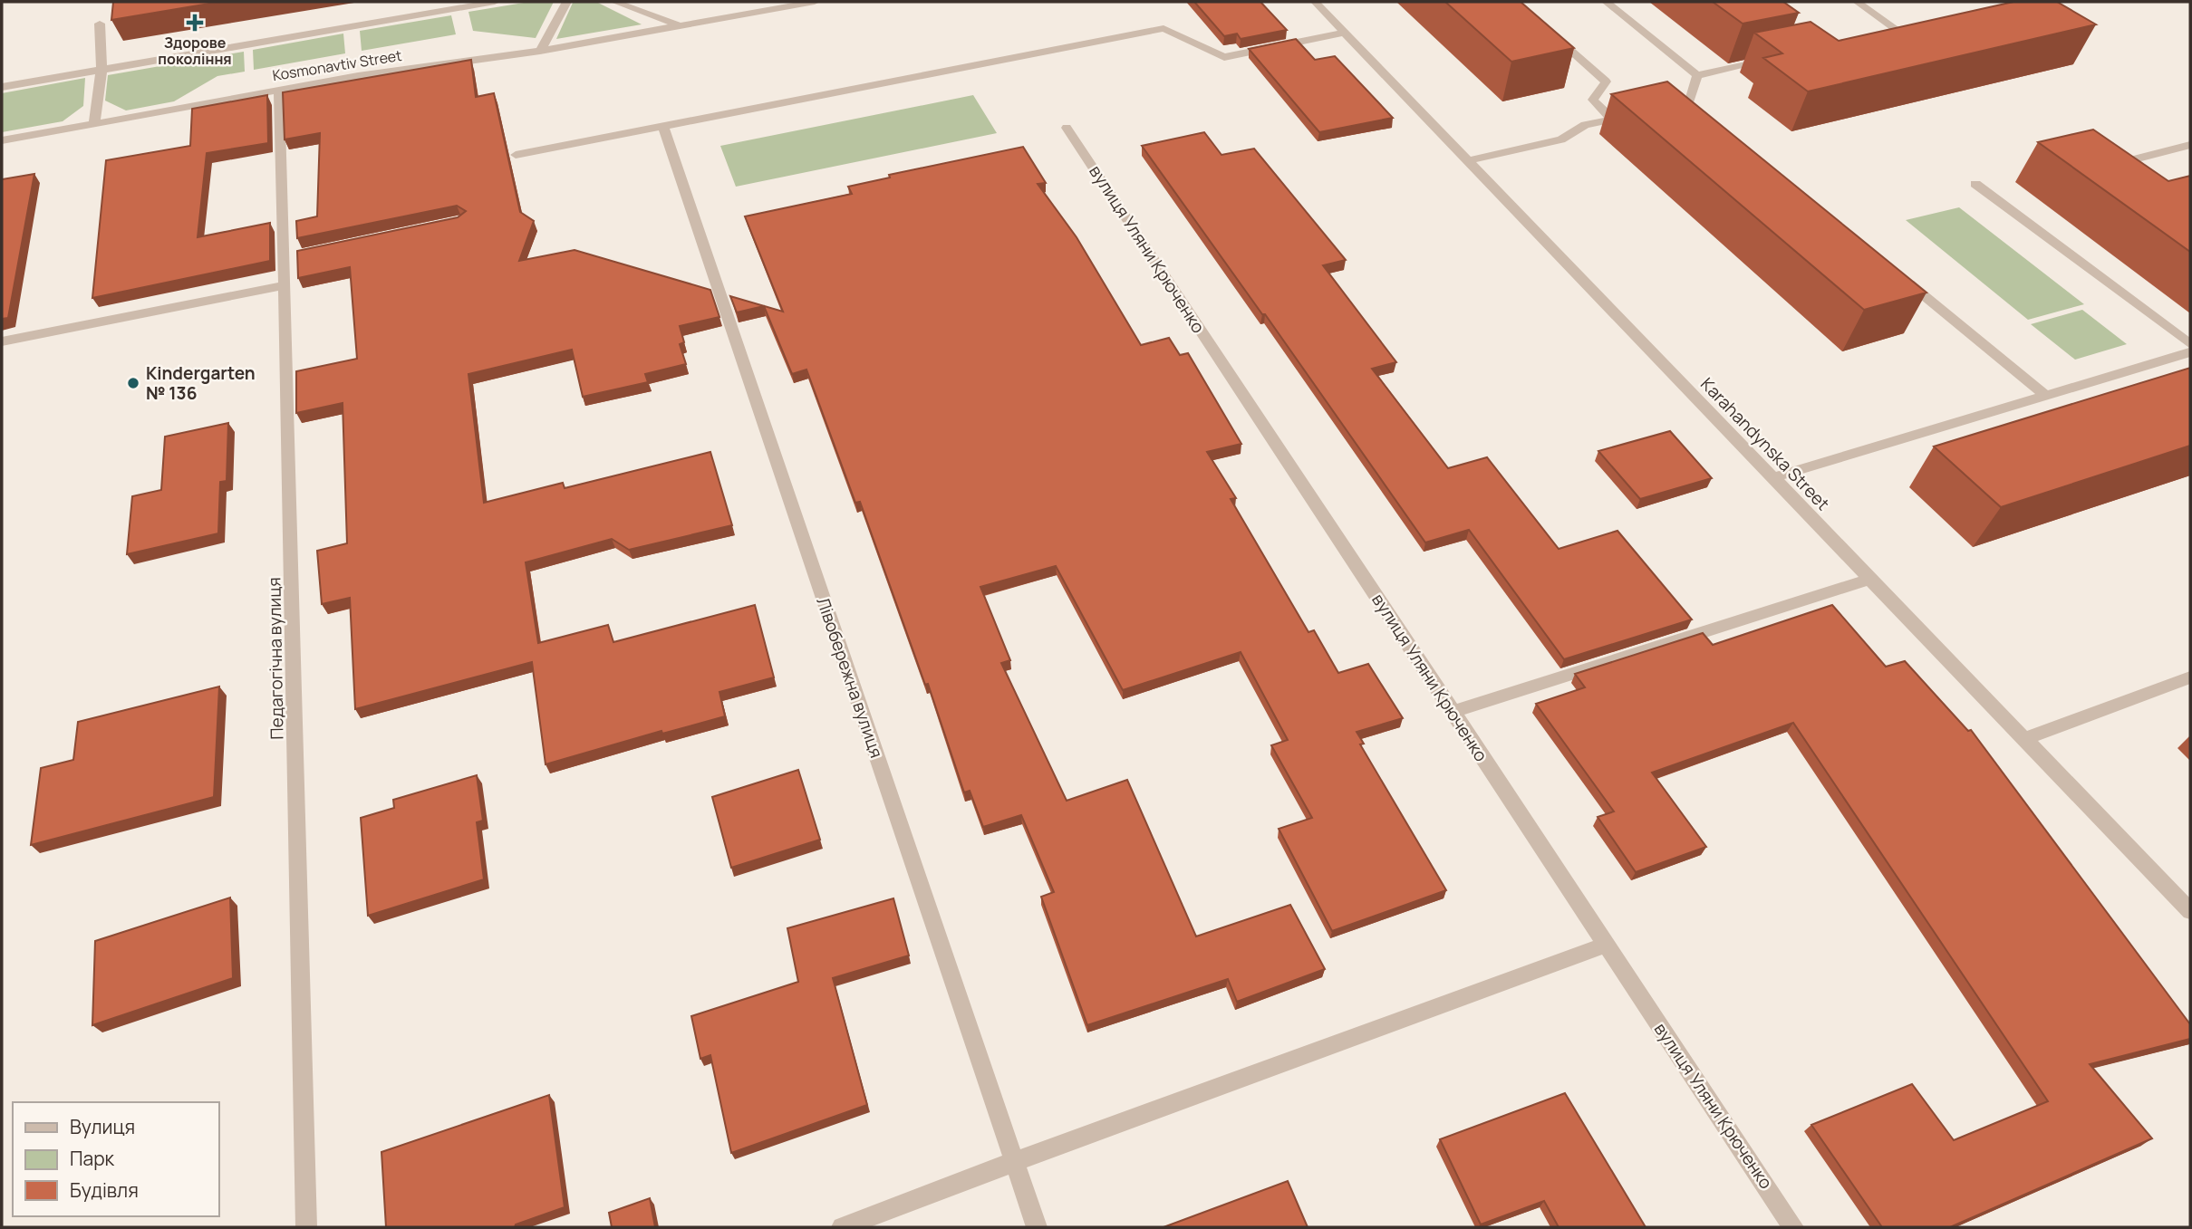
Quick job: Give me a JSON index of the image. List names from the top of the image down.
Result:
{
  "streets": {
    "street": [
      "Kosmonavtiv Street",
      "вулиця Уляни Крюченко",
      "Karahandynska Street",
      "Педагогічна вулиця",
      "Лівобережна вулиця"
    ]
  },
  "crossings": [
    ["Kosmonavtiv Street", "Педагогічна вулиця"]
  ],
  "places": {
    "health": ["Здорове покоління"],
    "other": ["Kindergarten № 136"]
  },
  "legend": ["Вулиця", "Парк", "Будівля"]
}
